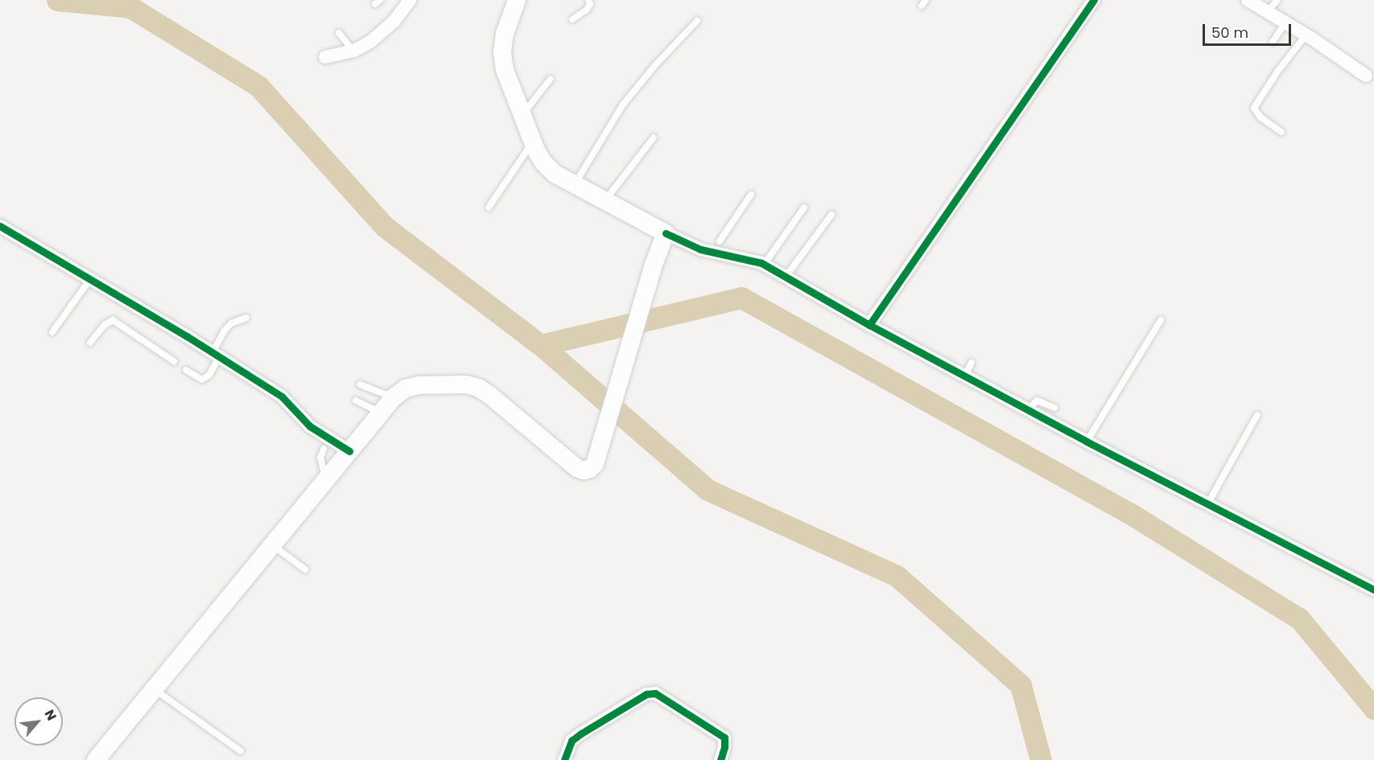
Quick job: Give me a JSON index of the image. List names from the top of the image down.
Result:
{
  "scale_bar": "50 m",
  "north": "top right"
}
